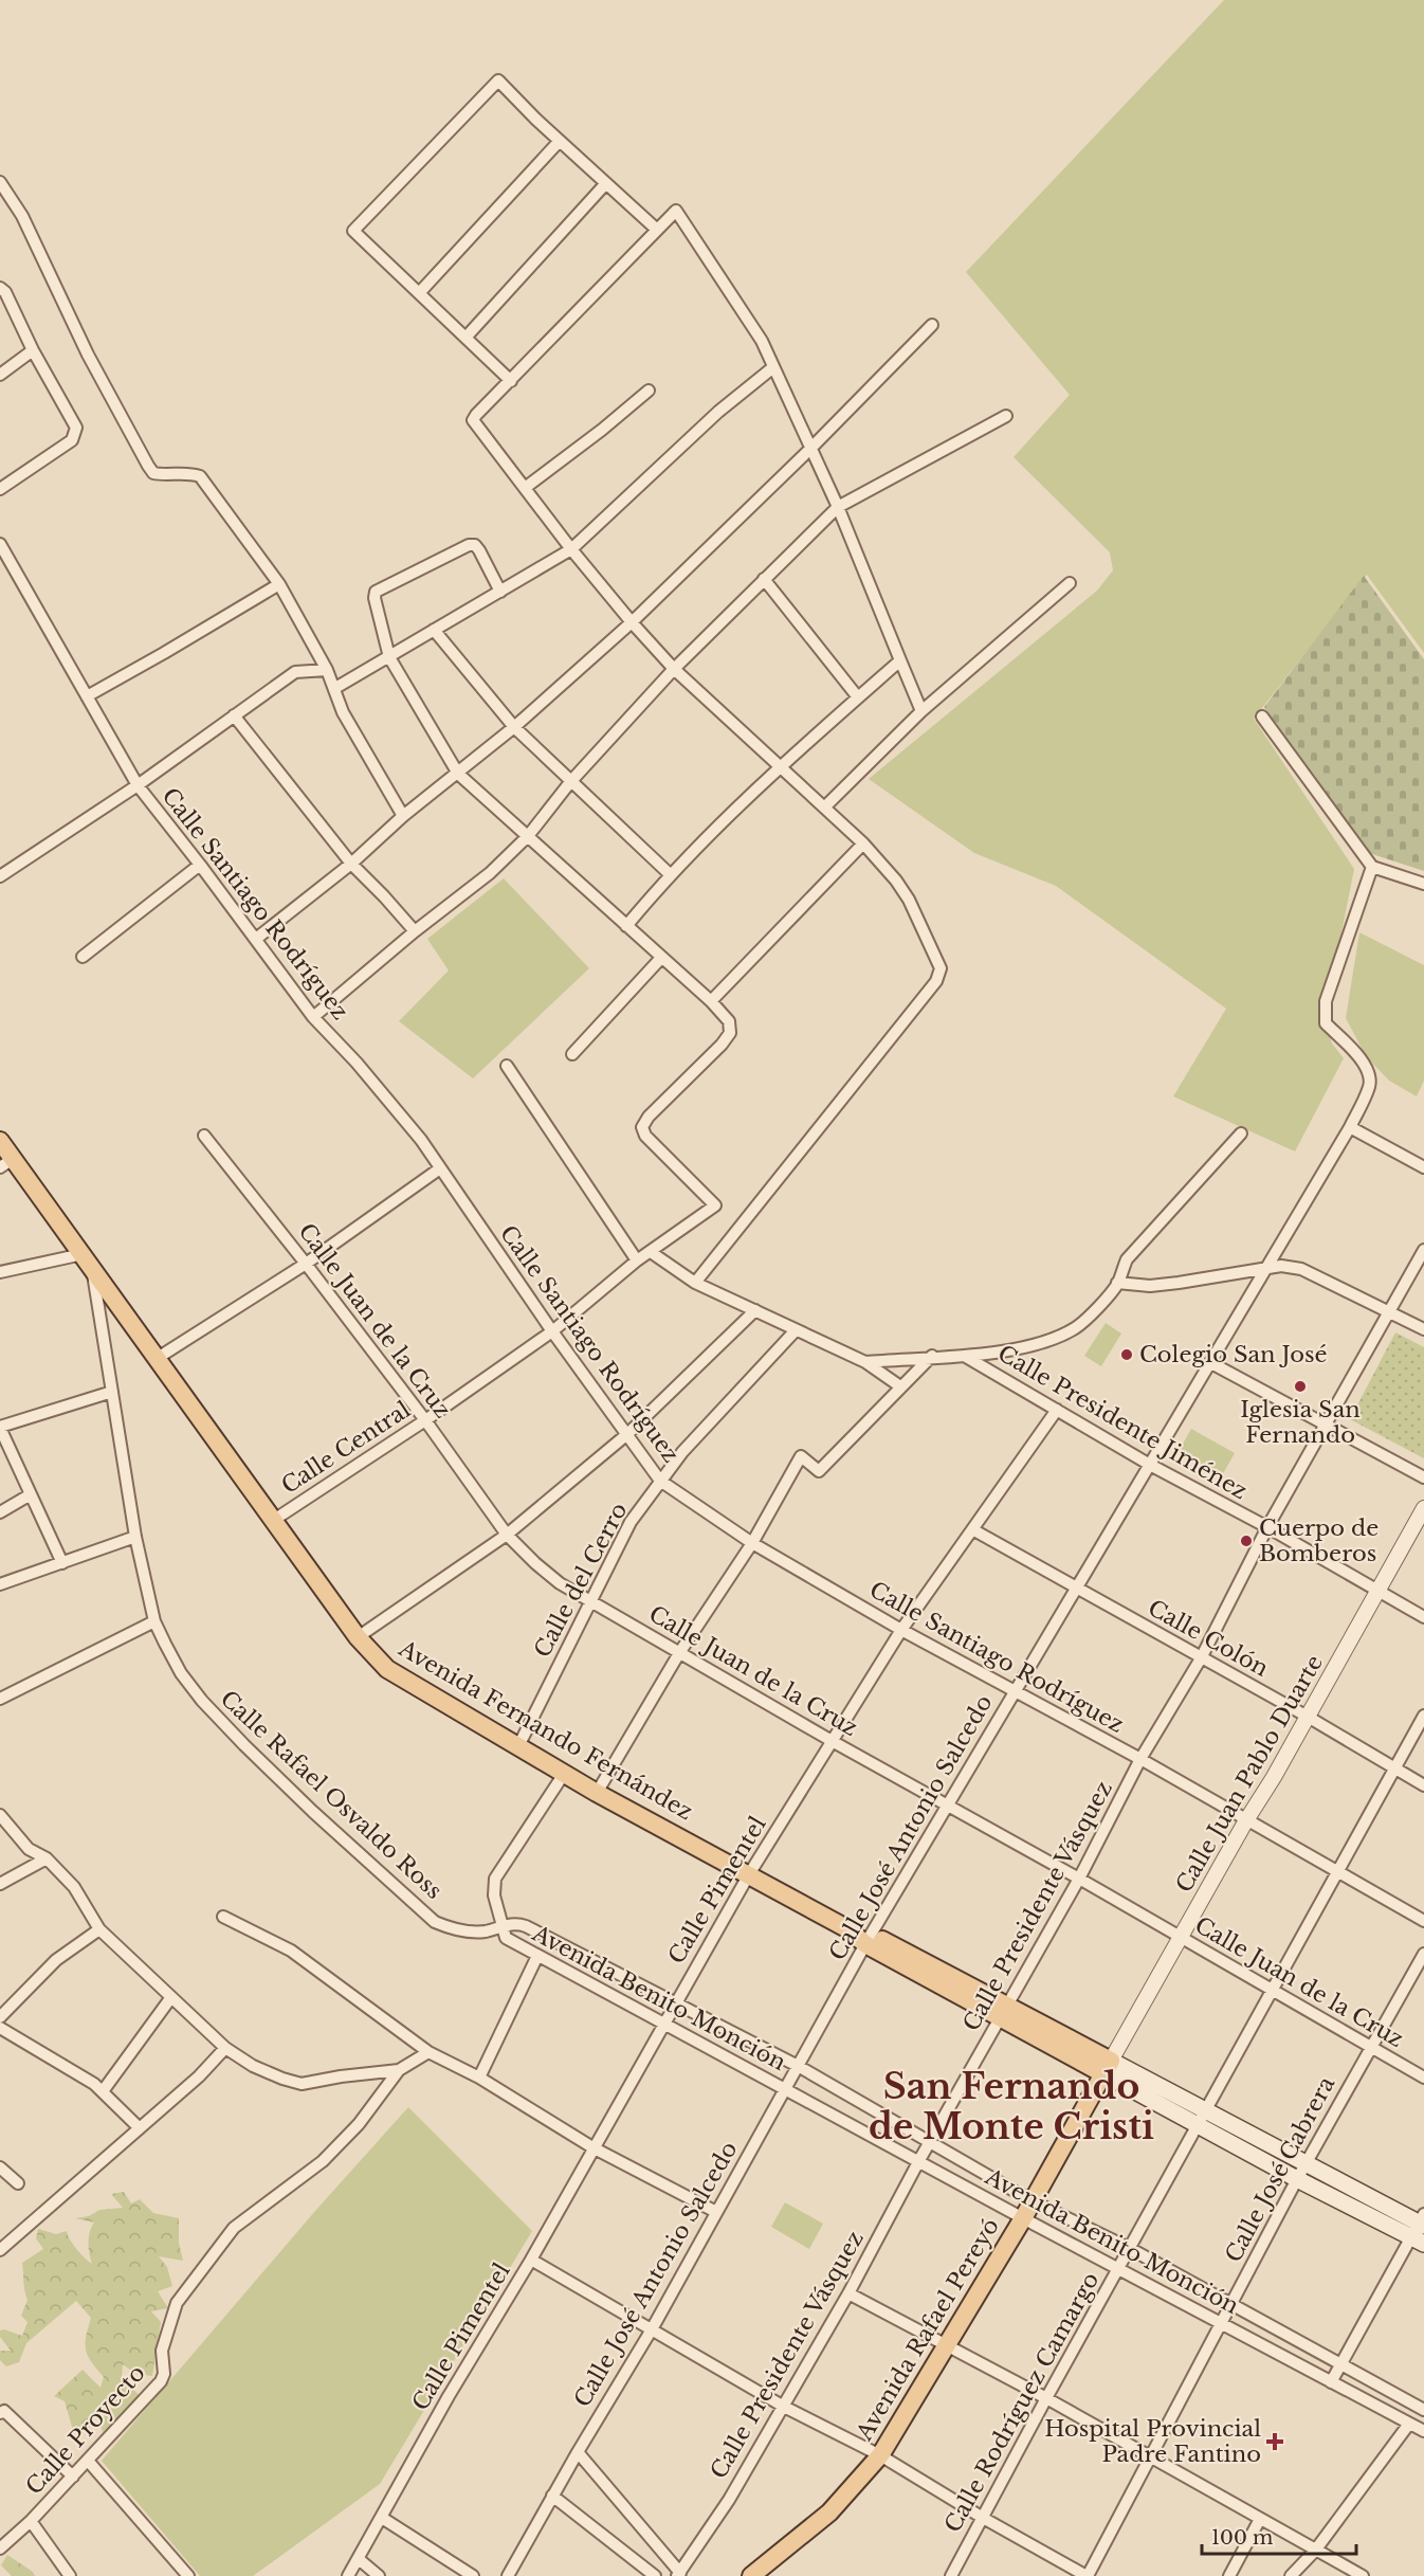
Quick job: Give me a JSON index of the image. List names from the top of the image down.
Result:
{
  "streets": {
    "main road": ["Avenida Fernando Fernández", "Avenida Rafael Pereyó"],
    "street": [
      "Calle Santiago Rodríguez",
      "Calle Juan de la Cruz",
      "Calle Presidente Jiménez",
      "Calle Central",
      "Calle del Cerro",
      "Calle Colón",
      "Calle Juan Pablo Duarte",
      "Calle Rafael Osvaldo Ross",
      "Calle José Antonio Salcedo",
      "Calle Pimentel",
      "Calle Presidente Vásquez",
      "Avenida Benito Monción",
      "Calle José Cabrera",
      "Calle Rodríguez Camargo",
      "Calle Proyecto"
    ]
  },
  "crossings": [
    ["Calle Santiago Rodríguez", "Calle Central"],
    ["Calle Santiago Rodríguez", "Calle del Cerro"],
    ["Calle Santiago Rodríguez", "Calle Juan Pablo Duarte"],
    ["Calle Santiago Rodríguez", "Calle José Antonio Salcedo"],
    ["Calle Santiago Rodríguez", "Calle Pimentel"],
    ["Calle Santiago Rodríguez", "Calle Presidente Vásquez"],
    ["Calle Santiago Rodríguez", "Calle Rodríguez Camargo"],
    ["Calle Juan de la Cruz", "Calle Central"],
    ["Calle Juan de la Cruz", "Calle del Cerro"],
    ["Calle Juan de la Cruz", "Calle Juan Pablo Duarte"],
    ["Calle Juan de la Cruz", "Calle José Antonio Salcedo"],
    ["Calle Juan de la Cruz", "Calle Pimentel"],
    ["Calle Juan de la Cruz", "Calle Presidente Vásquez"],
    ["Calle Juan de la Cruz", "Calle José Cabrera"],
    ["Calle Juan de la Cruz", "Calle Rodríguez Camargo"],
    ["Calle Presidente Jiménez", "Calle Juan Pablo Duarte"],
    ["Calle Presidente Jiménez", "Calle José Antonio Salcedo"],
    ["Calle Presidente Jiménez", "Calle Pimentel"],
    ["Calle Presidente Jiménez", "Calle Presidente Vásquez"],
    ["Calle Central", "Avenida Fernando Fernández"],
    ["Calle del Cerro", "Avenida Fernando Fernández"],
    ["Calle Colón", "Calle Juan Pablo Duarte"],
    ["Calle Colón", "Calle José Antonio Salcedo"],
    ["Calle Colón", "Calle Pimentel"],
    ["Calle Colón", "Calle Presidente Vásquez"],
    ["Calle Colón", "Calle Rodríguez Camargo"],
    ["Avenida Fernando Fernández", "Calle Juan Pablo Duarte"],
    ["Avenida Fernando Fernández", "Calle Rafael Osvaldo Ross"],
    ["Avenida Fernando Fernández", "Calle José Antonio Salcedo"],
    ["Avenida Fernando Fernández", "Calle Pimentel"],
    ["Avenida Fernando Fernández", "Calle Presidente Vásquez"],
    ["Avenida Fernando Fernández", "Calle José Cabrera"],
    ["Avenida Fernando Fernández", "Avenida Rafael Pereyó"],
    ["Avenida Fernando Fernández", "Calle Rodríguez Camargo"],
    ["Calle Juan Pablo Duarte", "Avenida Rafael Pereyó"],
    ["Calle Rafael Osvaldo Ross", "Avenida Benito Monción"],
    ["Calle José Antonio Salcedo", "Avenida Benito Monción"],
    ["Calle Pimentel", "Avenida Benito Monción"],
    ["Calle Presidente Vásquez", "Avenida Benito Monción"],
    ["Avenida Benito Monción", "Calle José Cabrera"],
    ["Avenida Benito Monción", "Avenida Rafael Pereyó"],
    ["Avenida Benito Monción", "Calle Rodríguez Camargo"]
  ],
  "districts": ["San Fernando de Monte Cristi"],
  "places": {
    "other": ["Colegio San José", "Iglesia San Fernando", "Cuerpo de Bomberos"],
    "health": ["Hospital Provincial Padre Fantino"]
  },
  "scale_bar": "100 m"
}
